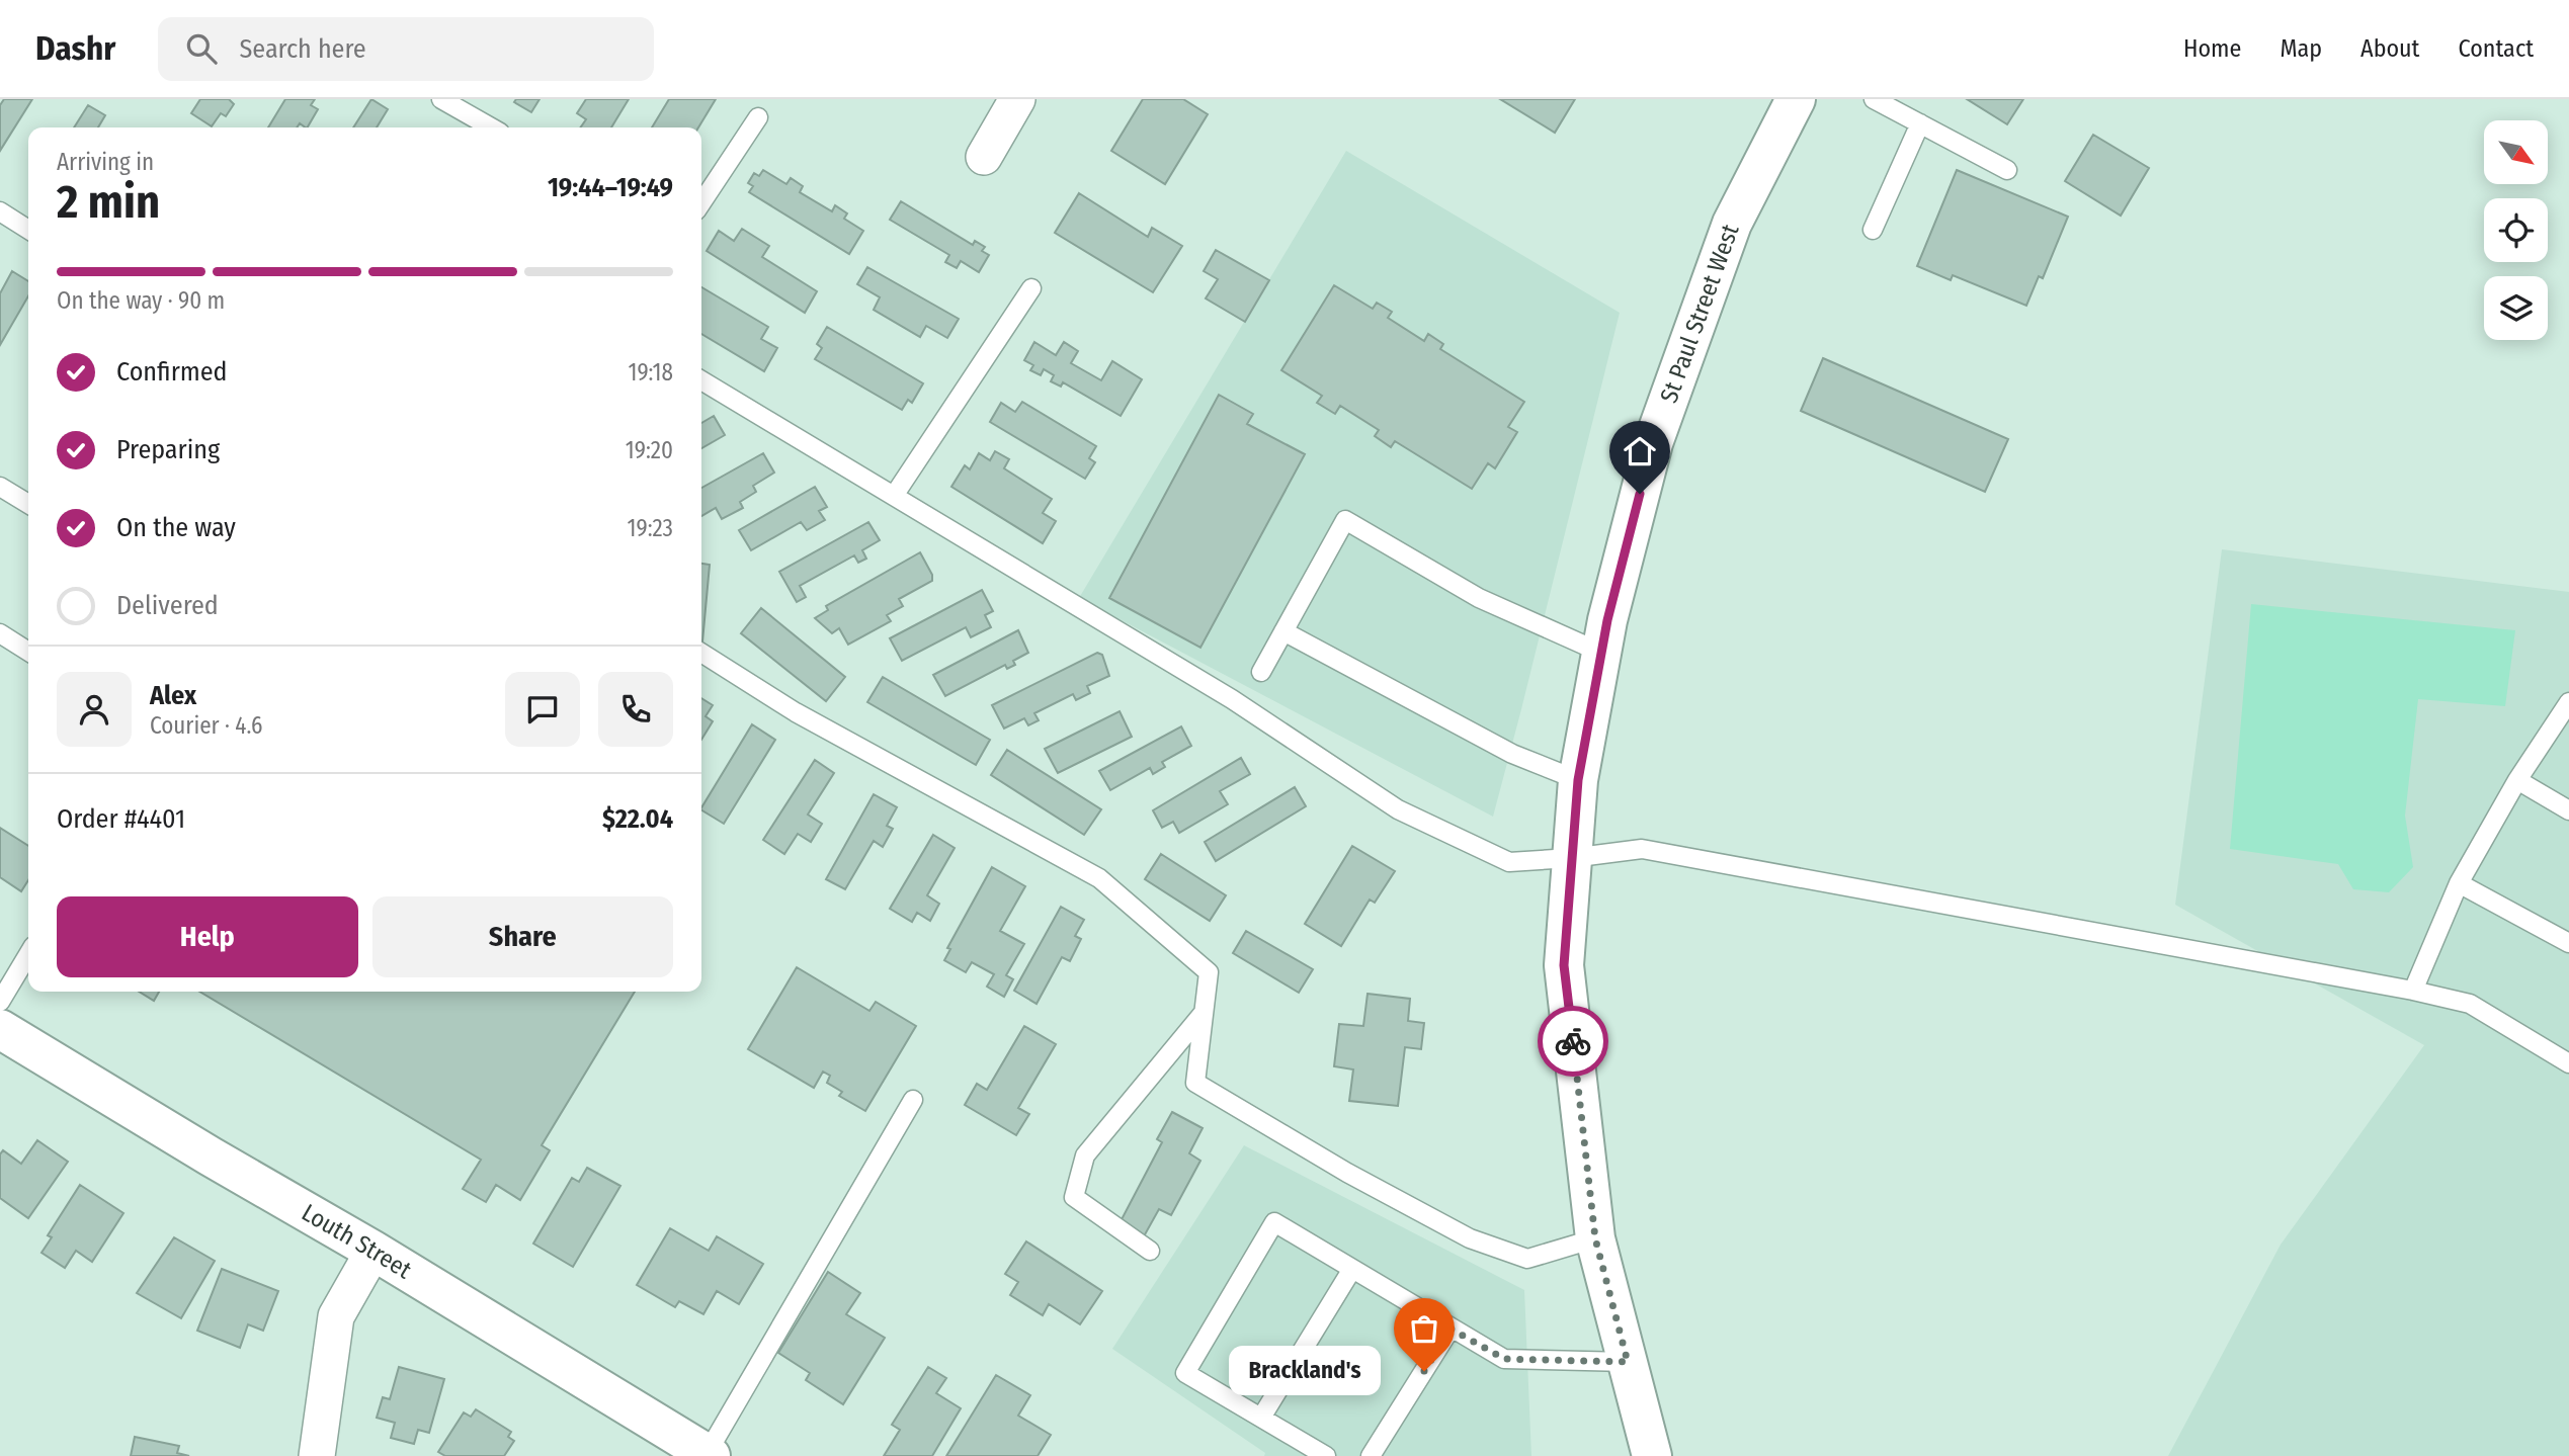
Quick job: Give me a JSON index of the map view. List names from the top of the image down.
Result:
{
  "streets": {
    "main road": ["St Paul Street West", "Louth Street"]
  },
  "places": ["Brackland's"],
  "north": "bottom right",
  "page": {
    "header": "Dashr",
    "search": "Search here",
    "nav": [
      "Home",
      "Map",
      "About",
      "Contact"
    ],
    "heading": ["2 min", "Arriving in", "19:44–19:49"],
    "panel": [
      "Alex",
      "Courier · 4.6",
      "Order #4401",
      "$22.04"
    ],
    "bar": "On the way · 90 m",
    "list": [
      ["Confirmed", "19:18"],
      ["Preparing", "19:20"],
      ["On the way", "19:23"],
      "Delivered"
    ],
    "buttons": ["Help", "Share"],
    "bubble": "Brackland's"
  }
}
